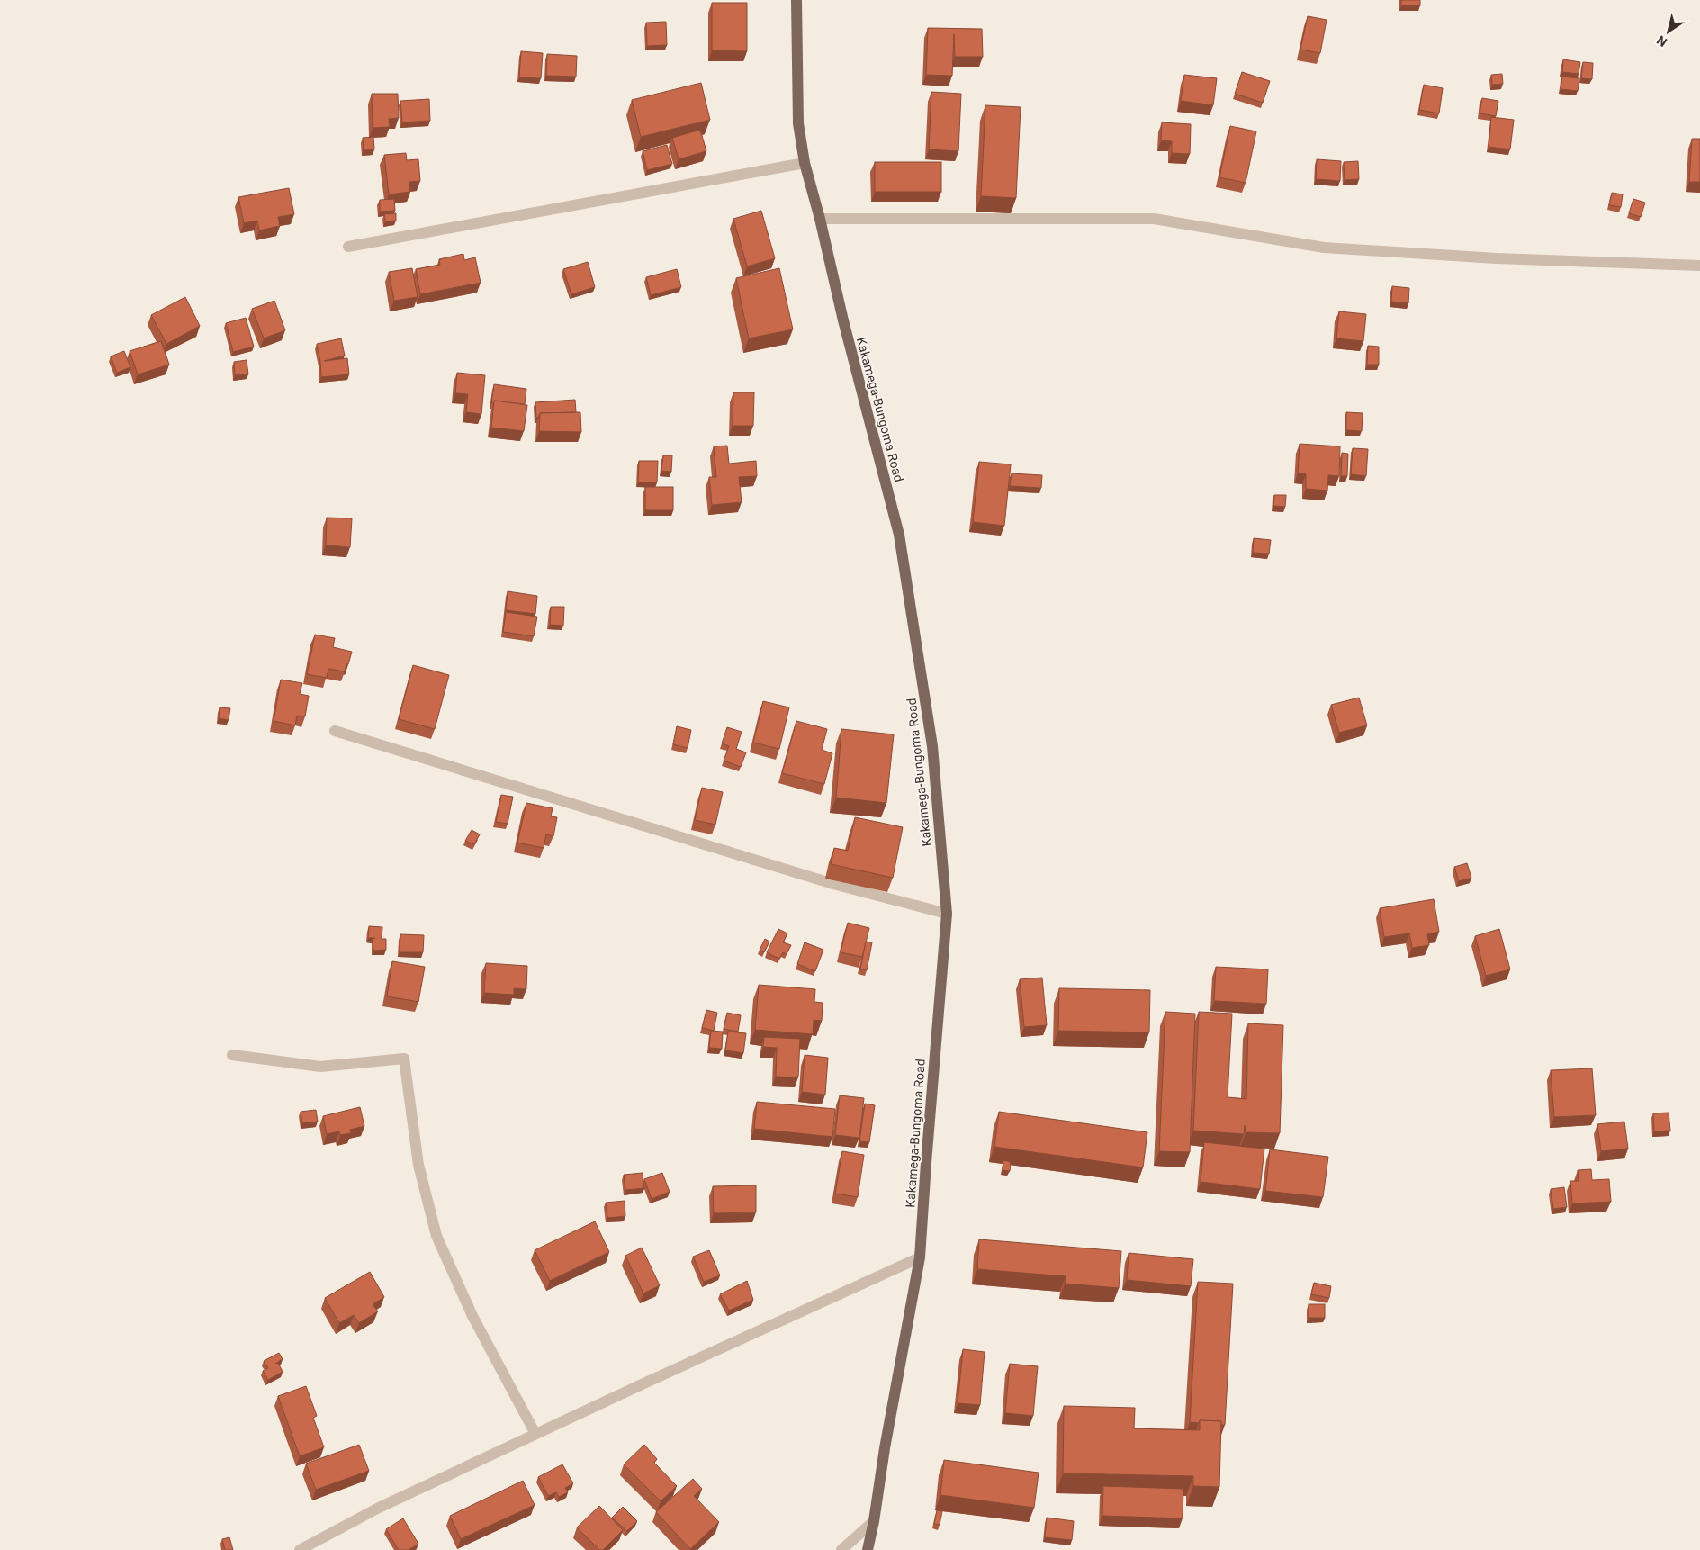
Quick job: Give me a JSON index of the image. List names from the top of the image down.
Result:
{
  "streets": {
    "main road": ["Kakamega-Bungoma Road"]
  },
  "north": "bottom left"
}
